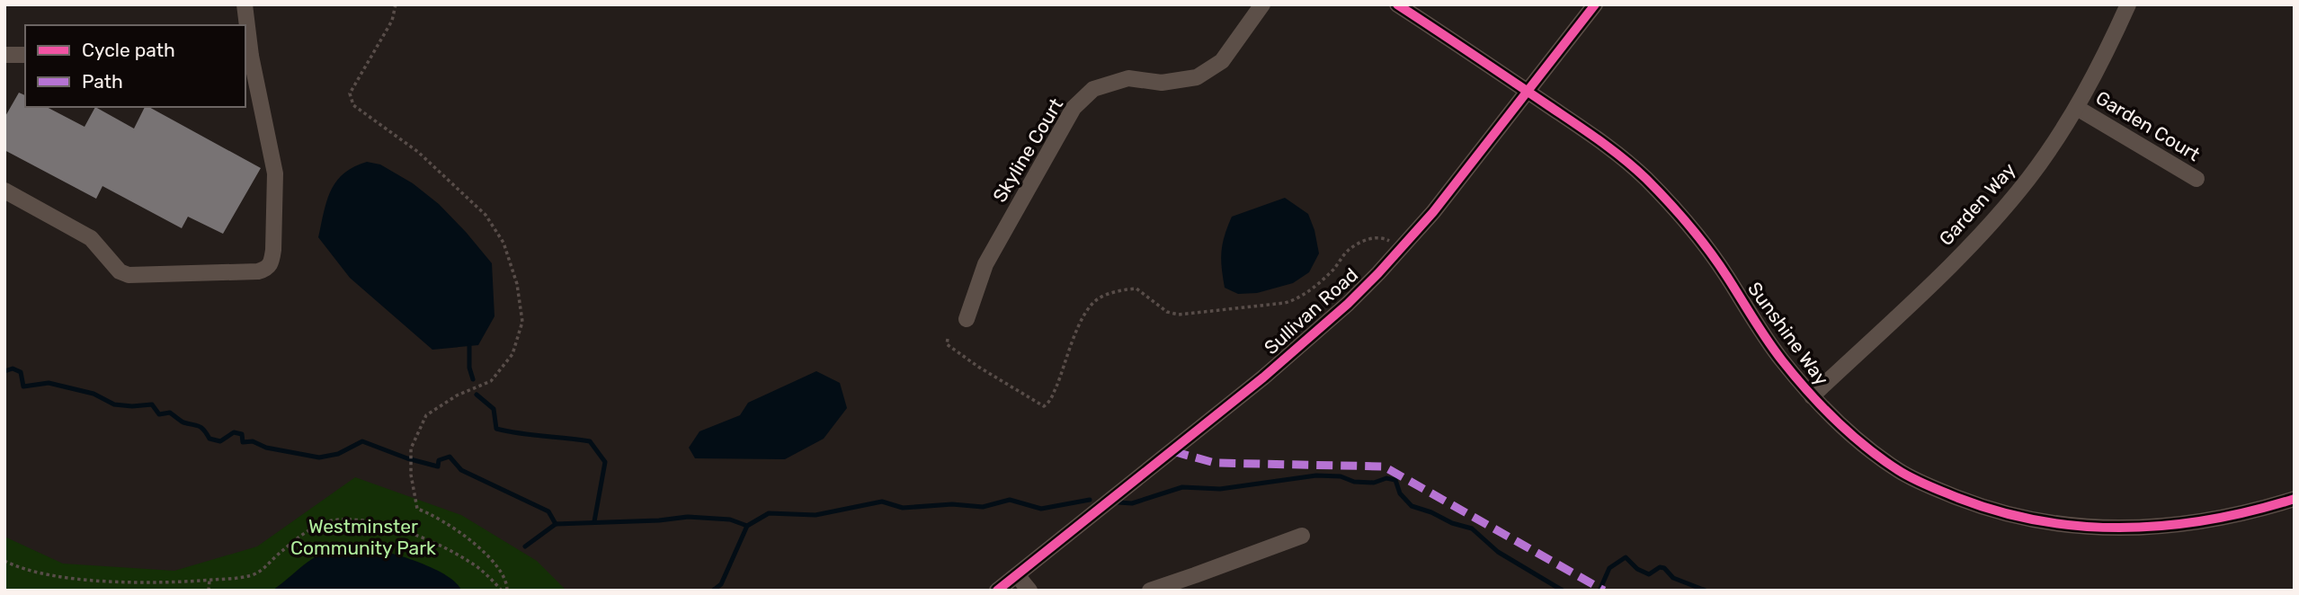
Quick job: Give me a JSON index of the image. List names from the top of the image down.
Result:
{
  "streets": {
    "street": [
      "Garden Court",
      "Skyline Court",
      "Garden Way",
      "Sullivan Road",
      "Sunshine Way"
    ]
  },
  "crossings": [
    ["Garden Court", "Garden Way"],
    ["Garden Way", "Sunshine Way"],
    ["Sullivan Road", "Sunshine Way"]
  ],
  "parks": ["Westminster Community Park"],
  "legend": ["Cycle path", "Path"]
}
